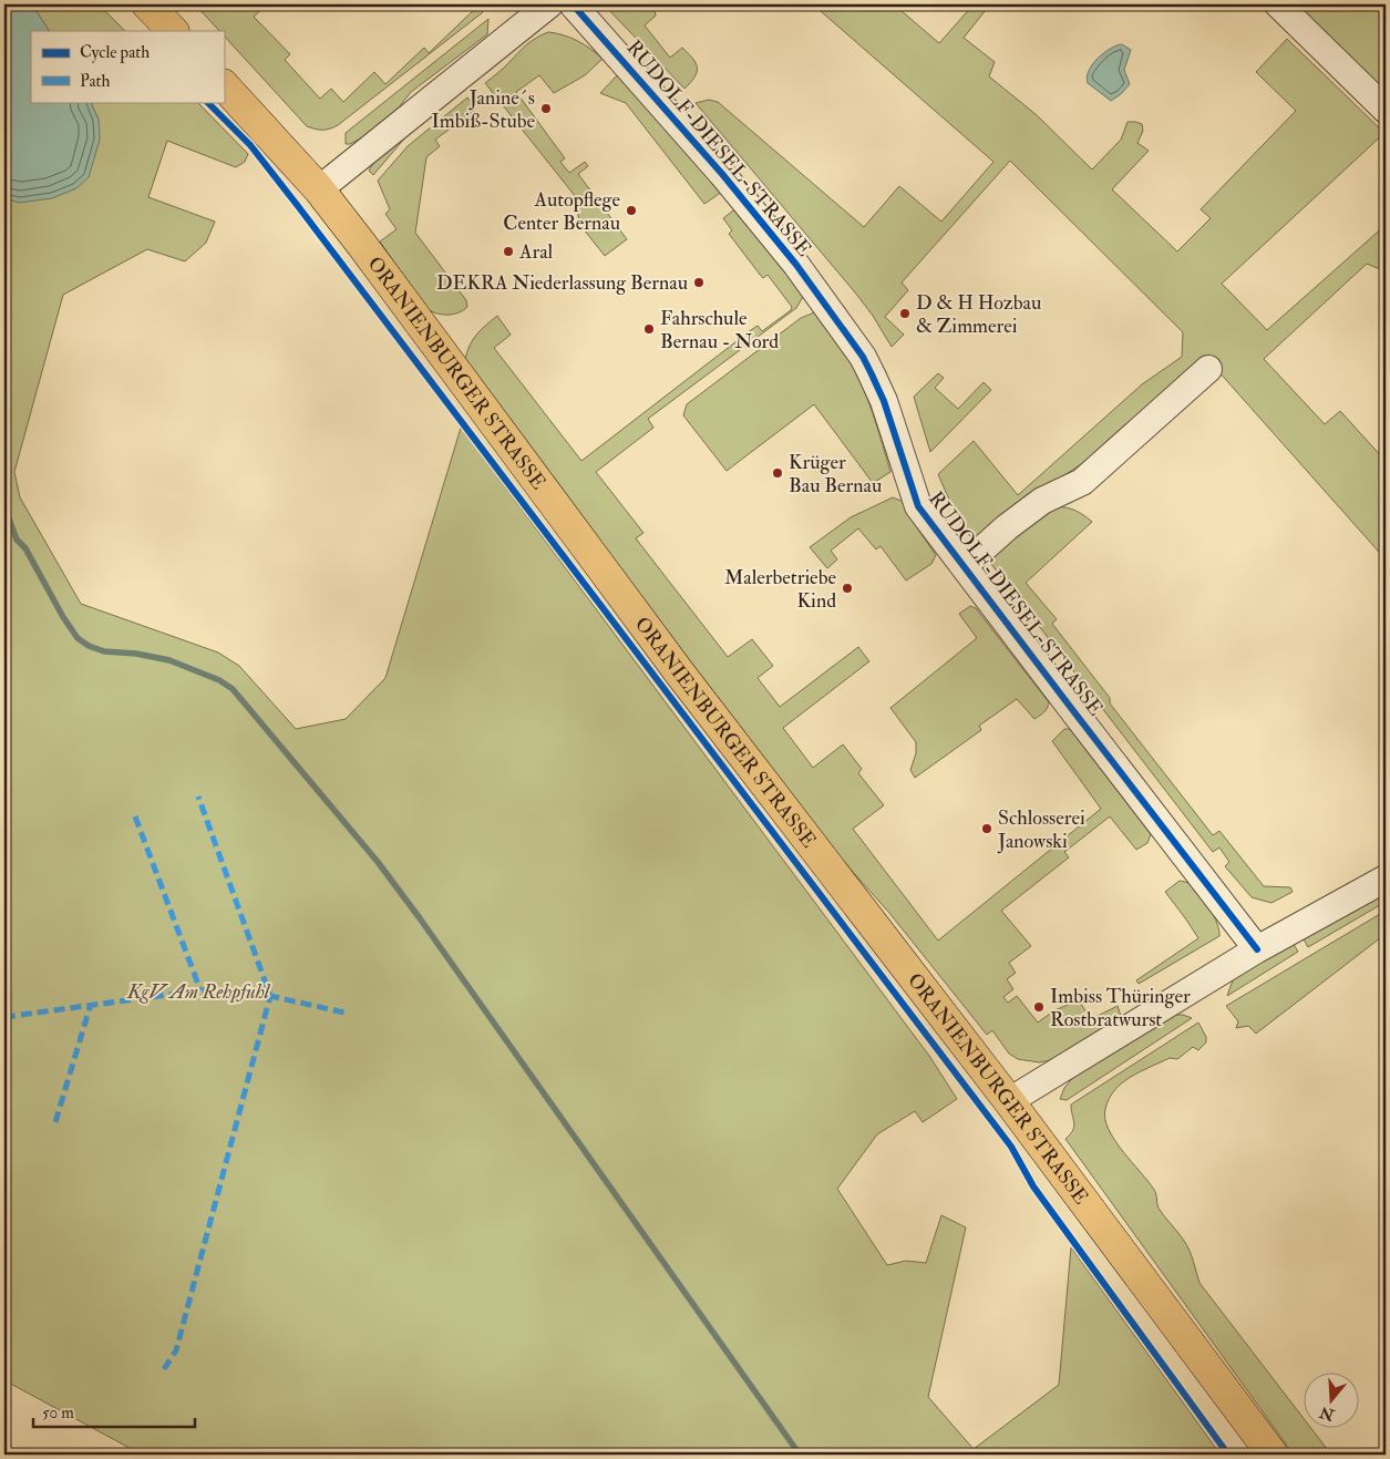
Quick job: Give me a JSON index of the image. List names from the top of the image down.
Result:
{
  "streets": {
    "main road": ["ORANIENBURGER STRASSE"],
    "street": ["RUDOLF-DIESEL-STRASSE"]
  },
  "parks": ["KgV Am Rehpfuhl"],
  "places": [
    "Janine´s Imbiß-Stube",
    "Autopflege Center Bernau",
    "Aral",
    "DEKRA Niederlassung Bernau",
    "D & H Hozbau & Zimmerei",
    "Fahrschule Bernau - Nord",
    "Krüger Bau Bernau",
    "Malerbetriebe Kind",
    "Schlosserei Janowski",
    "Imbiss Thüringer Rostbratwurst"
  ],
  "legend": ["Cycle path", "Path"],
  "scale_bar": "50 m",
  "north": "bottom"
}
